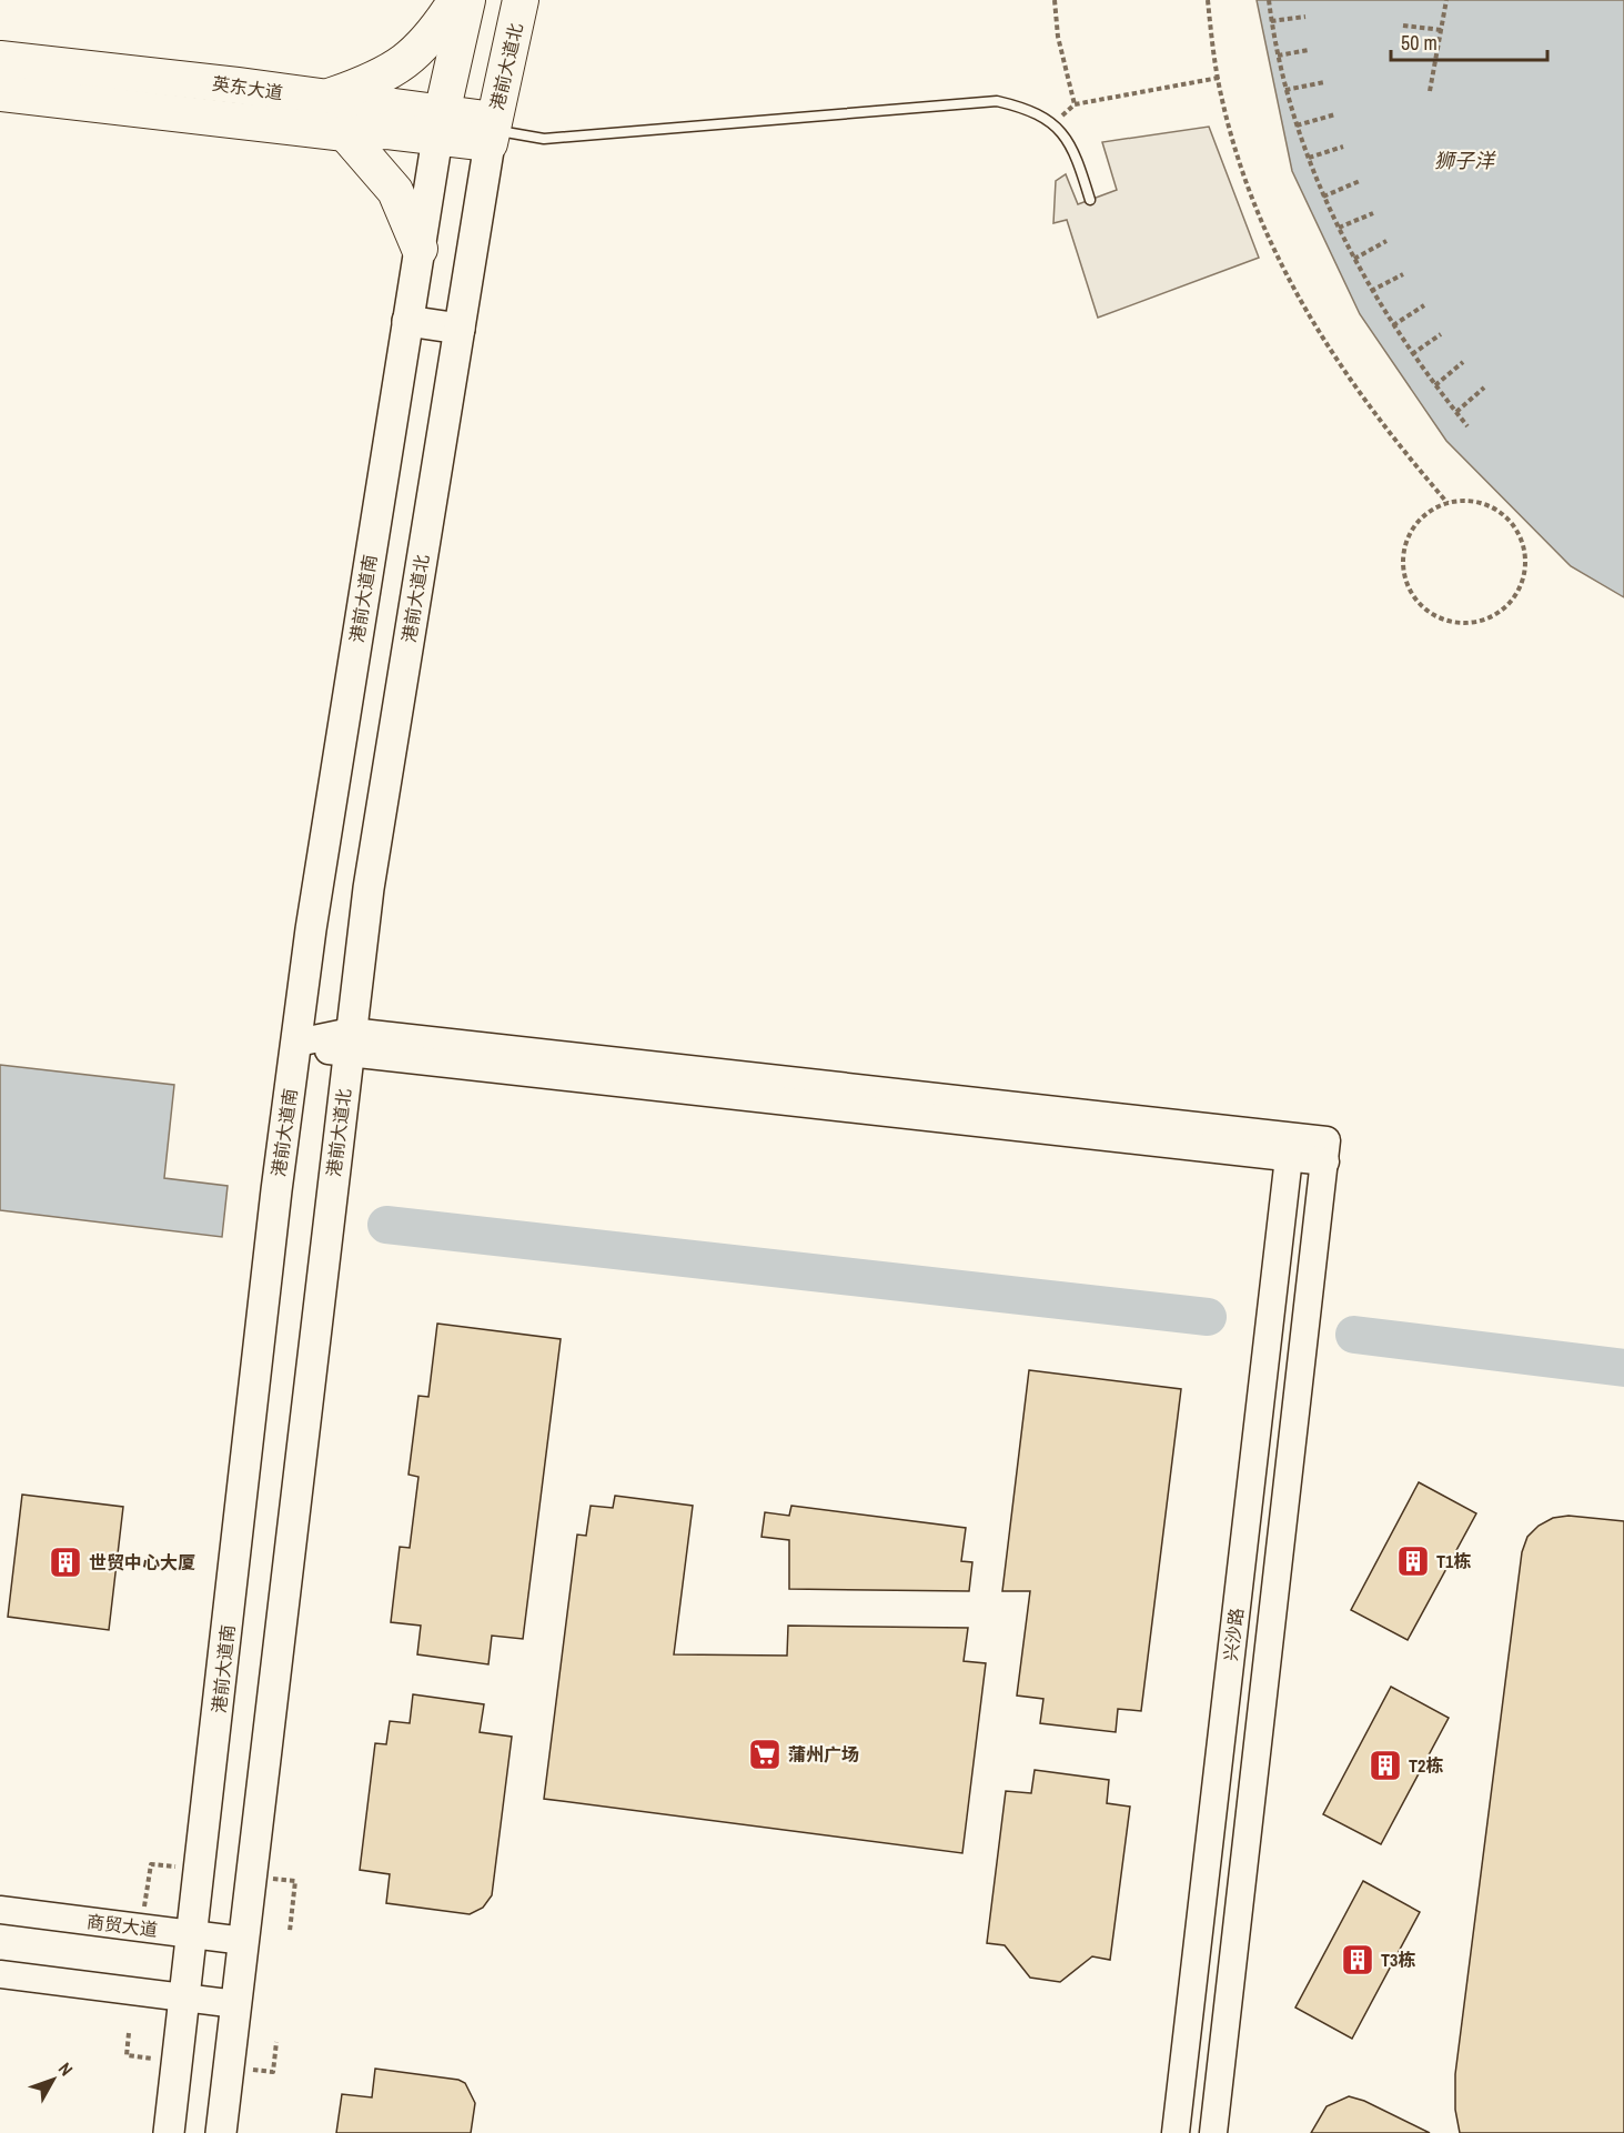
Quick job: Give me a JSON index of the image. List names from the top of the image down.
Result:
{
  "streets": {
    "highway": ["港前大道北", "英东大道"],
    "main road": ["港前大道南"],
    "street": ["兴沙路", "商贸大道"]
  },
  "crossings": [
    ["港前大道北", "英东大道"],
    ["港前大道北", "商贸大道"],
    ["英东大道", "港前大道南"],
    ["港前大道南", "商贸大道"]
  ],
  "water": ["狮子洋"],
  "places": {
    "building": [
      "T1栋",
      "世贸中心大厦",
      "T2栋",
      "T3栋"
    ],
    "supermarket": ["蒲州广场"]
  },
  "scale_bar": "50 m",
  "north": "top right"
}
